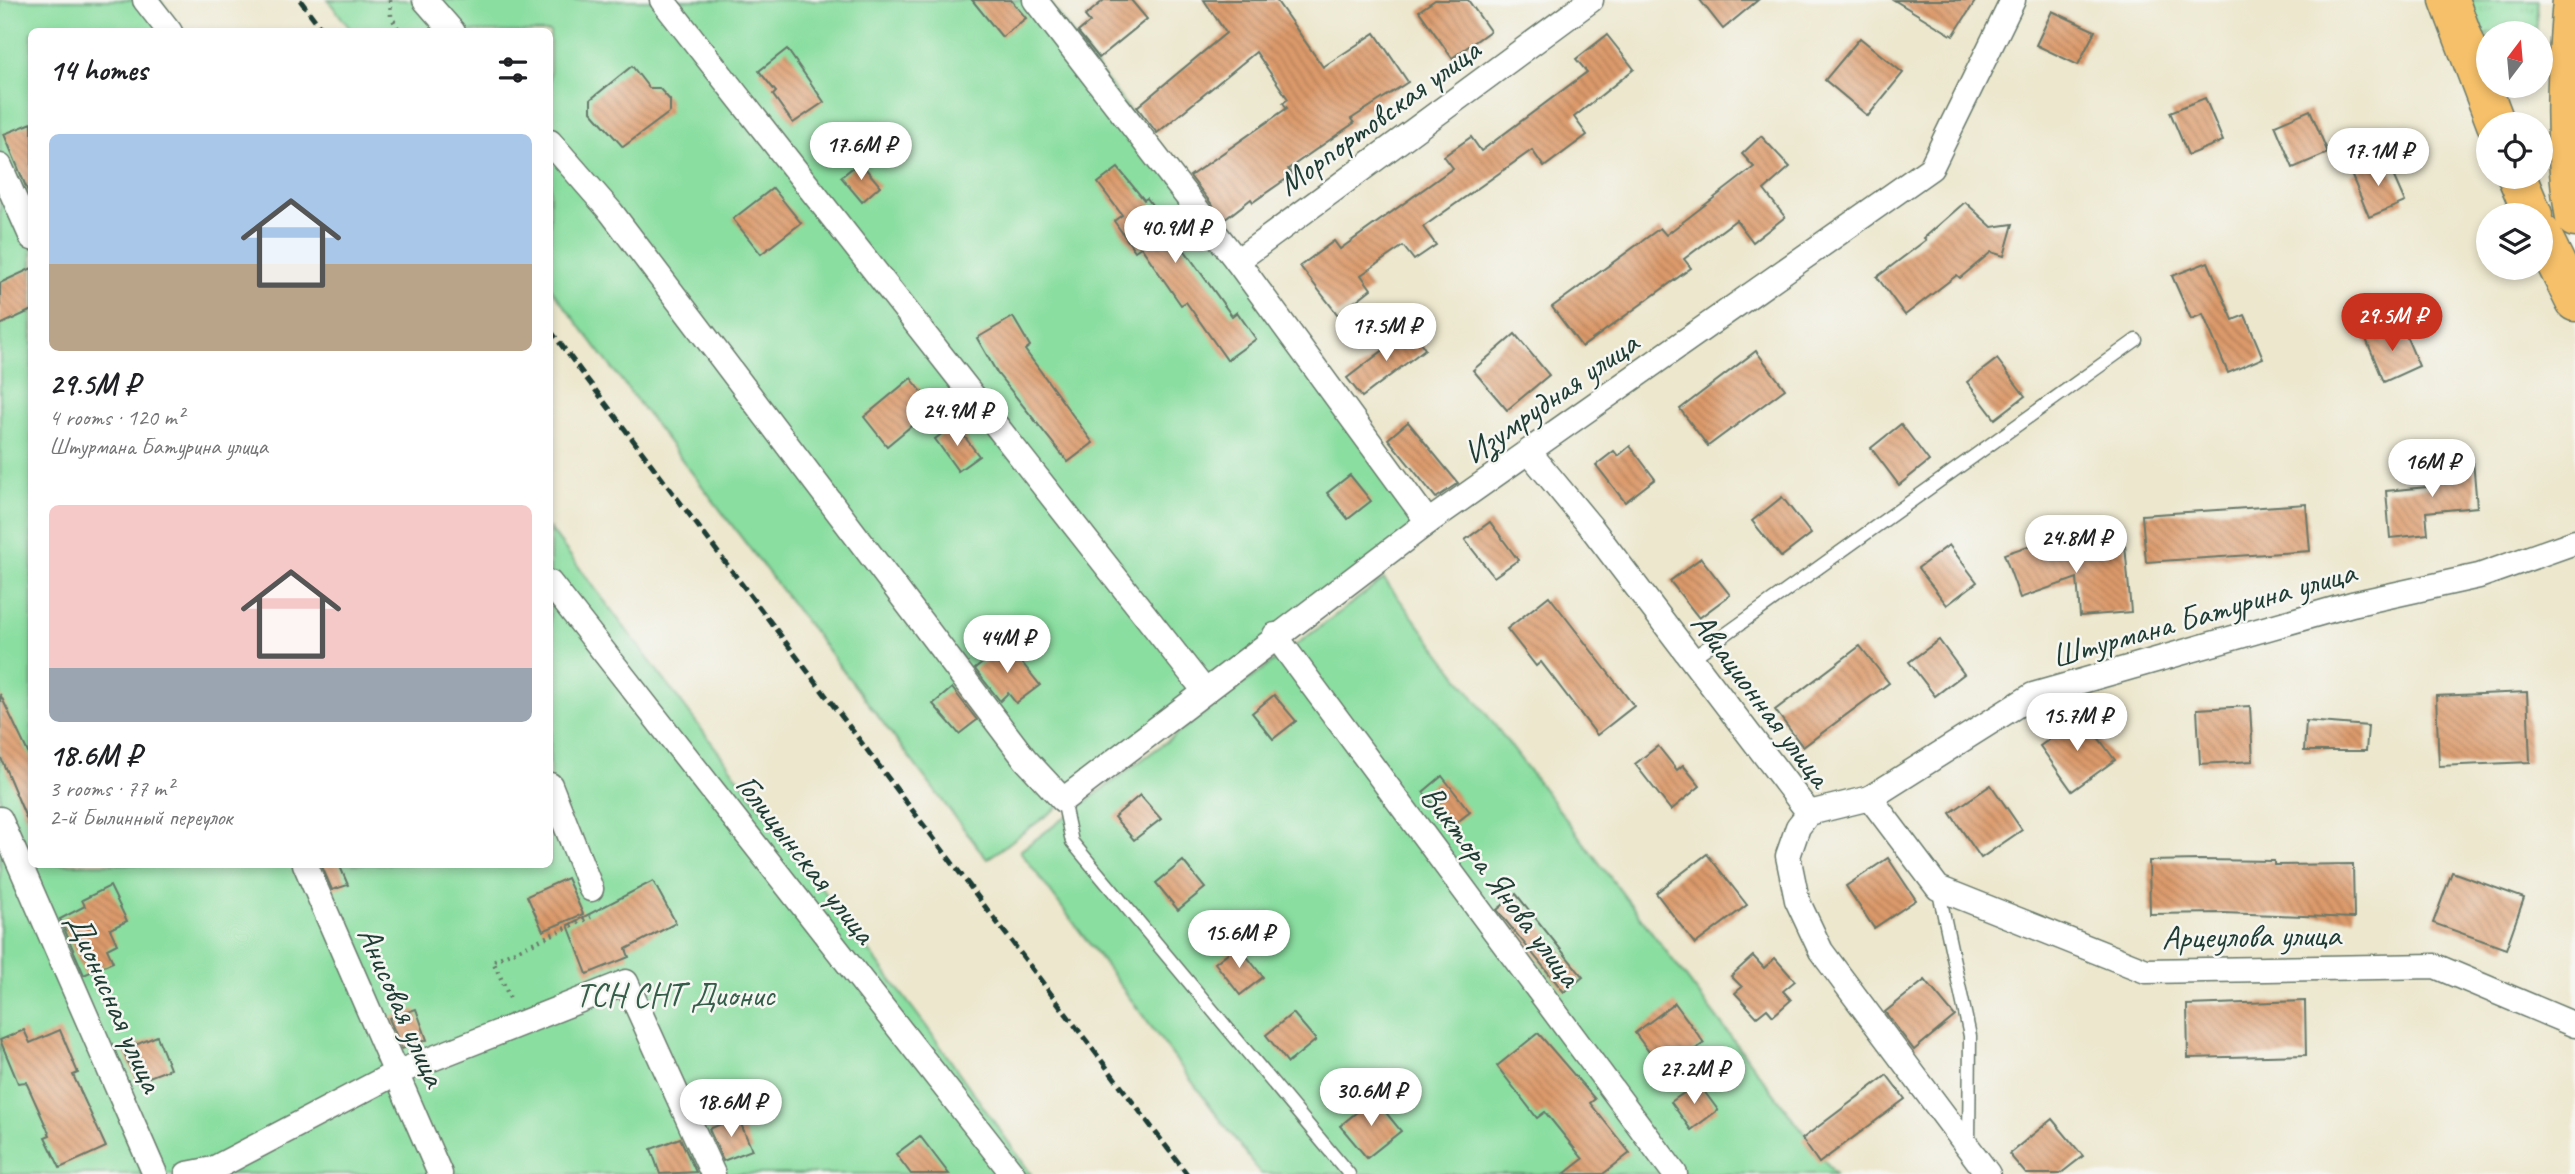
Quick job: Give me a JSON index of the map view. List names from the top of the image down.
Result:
{
  "streets": {
    "street": [
      "Морпортовская улица",
      "Изумрудная улица",
      "Штурмана Батурина улица",
      "Авиационная улица",
      "Голицынская улица",
      "Виктора Янова улица",
      "Арцеулова улица",
      "Дионисная улица",
      "Анисовая улица"
    ]
  },
  "crossings": [
    ["Изумрудная улица", "Авиационная улица"],
    ["Изумрудная улица", "Виктора Янова улица"]
  ],
  "parks": ["ТСН СНТ Дионис"],
  "north": "top",
  "page": {
    "heading": "14 homes",
    "list": [
      {
        "name": "29.5M ₽",
        "note": "4 rooms · 120 m² · Штурмана Батурина улица"
      },
      {
        "name": "18.6M ₽",
        "note": "3 rooms · 77 m² · 2-й Былинный переулок"
      }
    ],
    "price": [
      "17.6M ₽",
      "17.1M ₽",
      "40.9M ₽",
      "29.5M ₽",
      "17.5M ₽",
      "24.9M ₽",
      "16M ₽",
      "24.8M ₽",
      "44M ₽",
      "15.7M ₽",
      "15.6M ₽",
      "27.2M ₽",
      "30.6M ₽",
      "18.6M ₽"
    ]
  }
}
